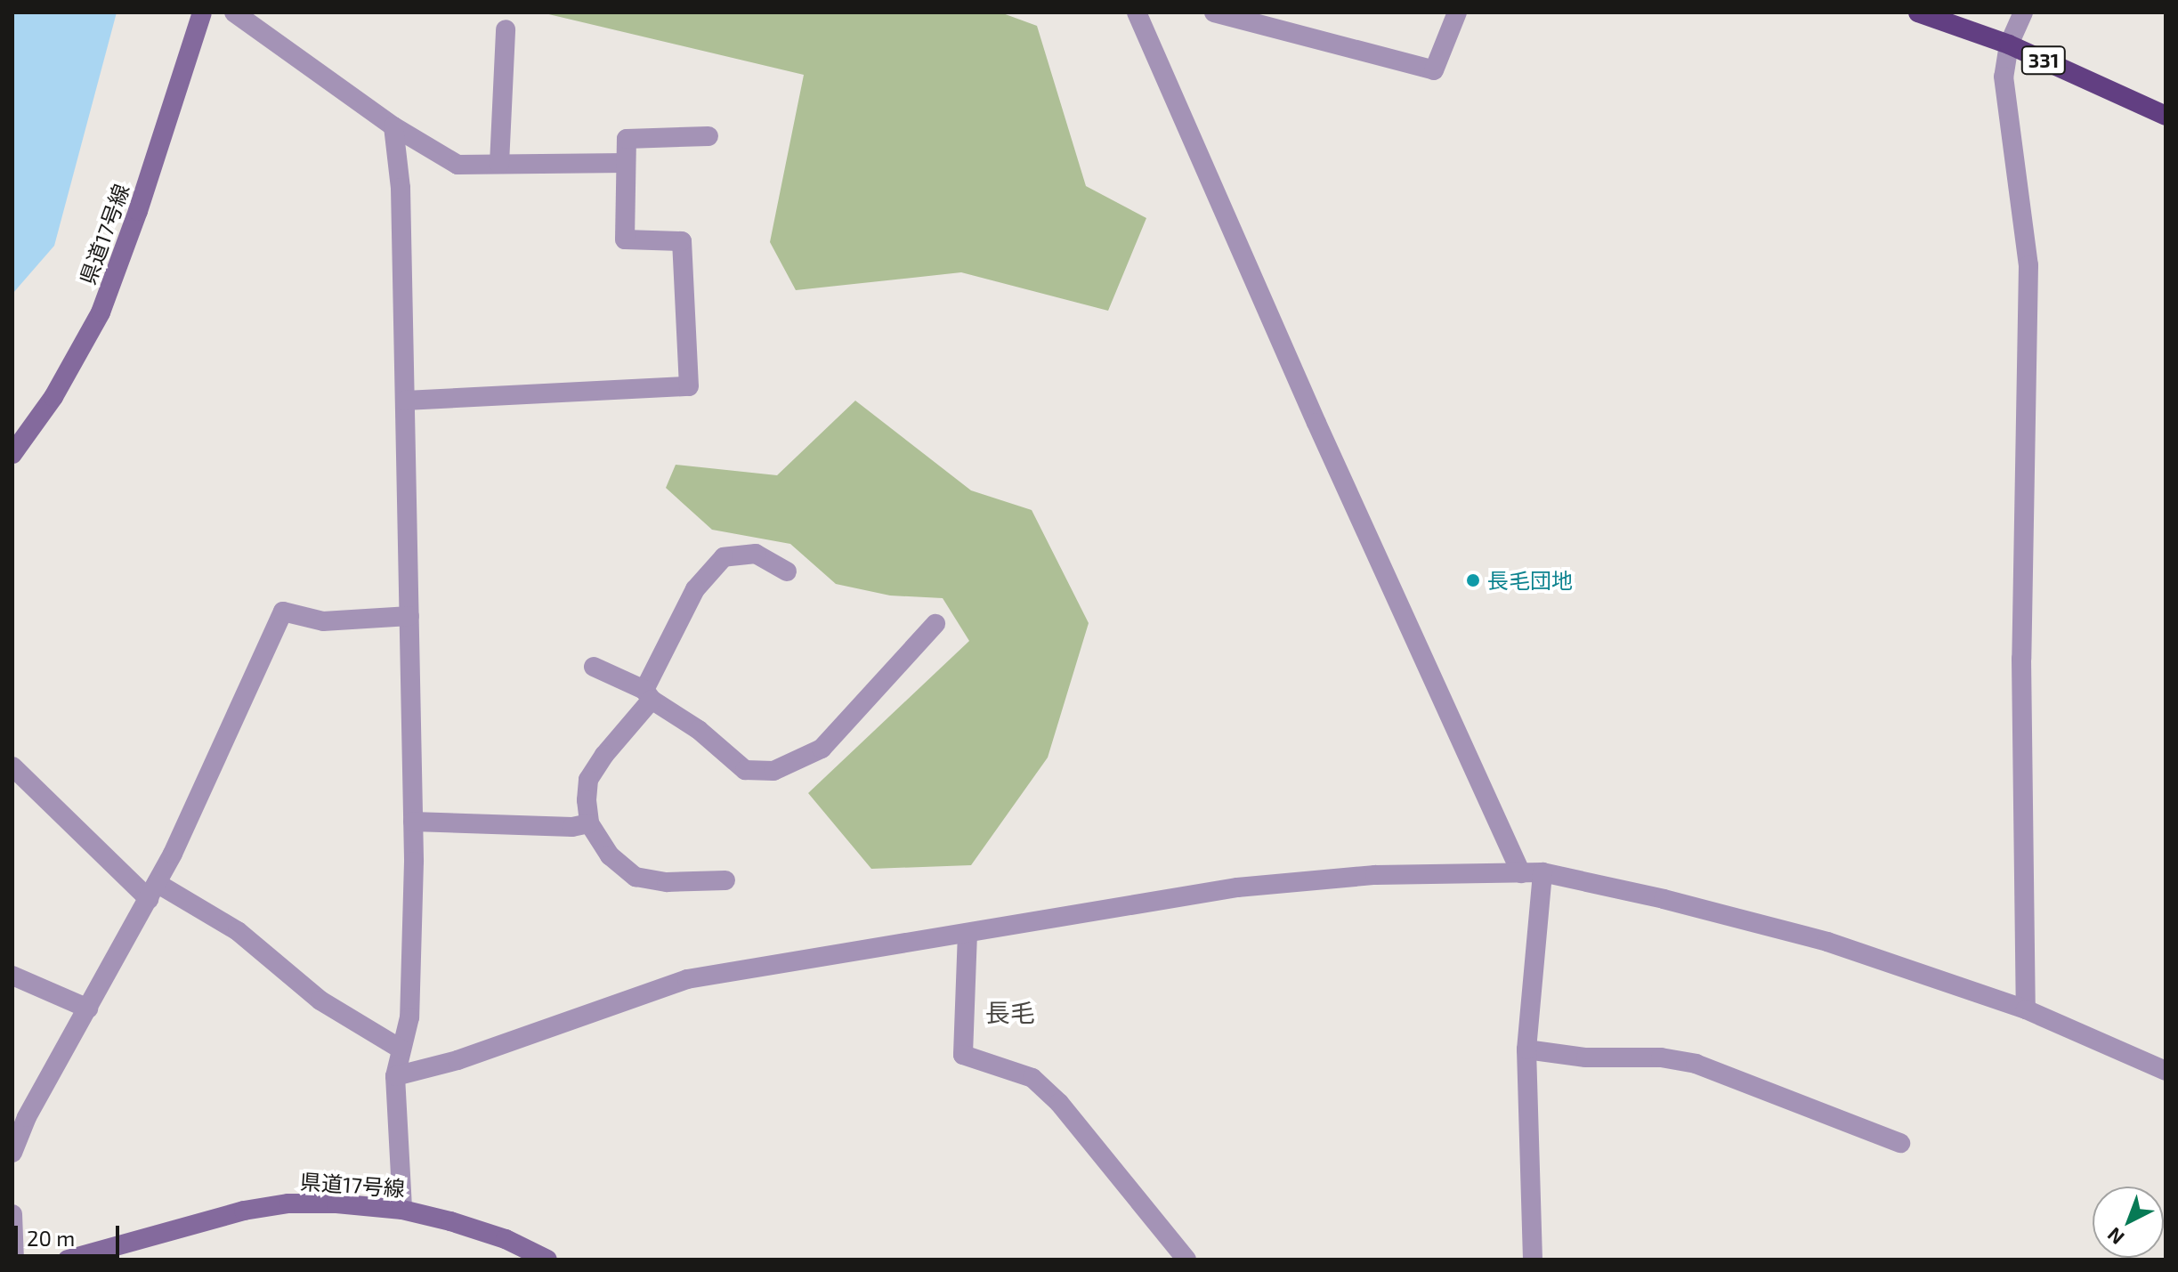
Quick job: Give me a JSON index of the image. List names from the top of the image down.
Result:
{
  "streets": {
    "highway": ["331"],
    "main road": ["県道17号線"]
  },
  "districts": ["長毛"],
  "places": ["長毛団地"],
  "scale_bar": "20 m",
  "north": "bottom left"
}
